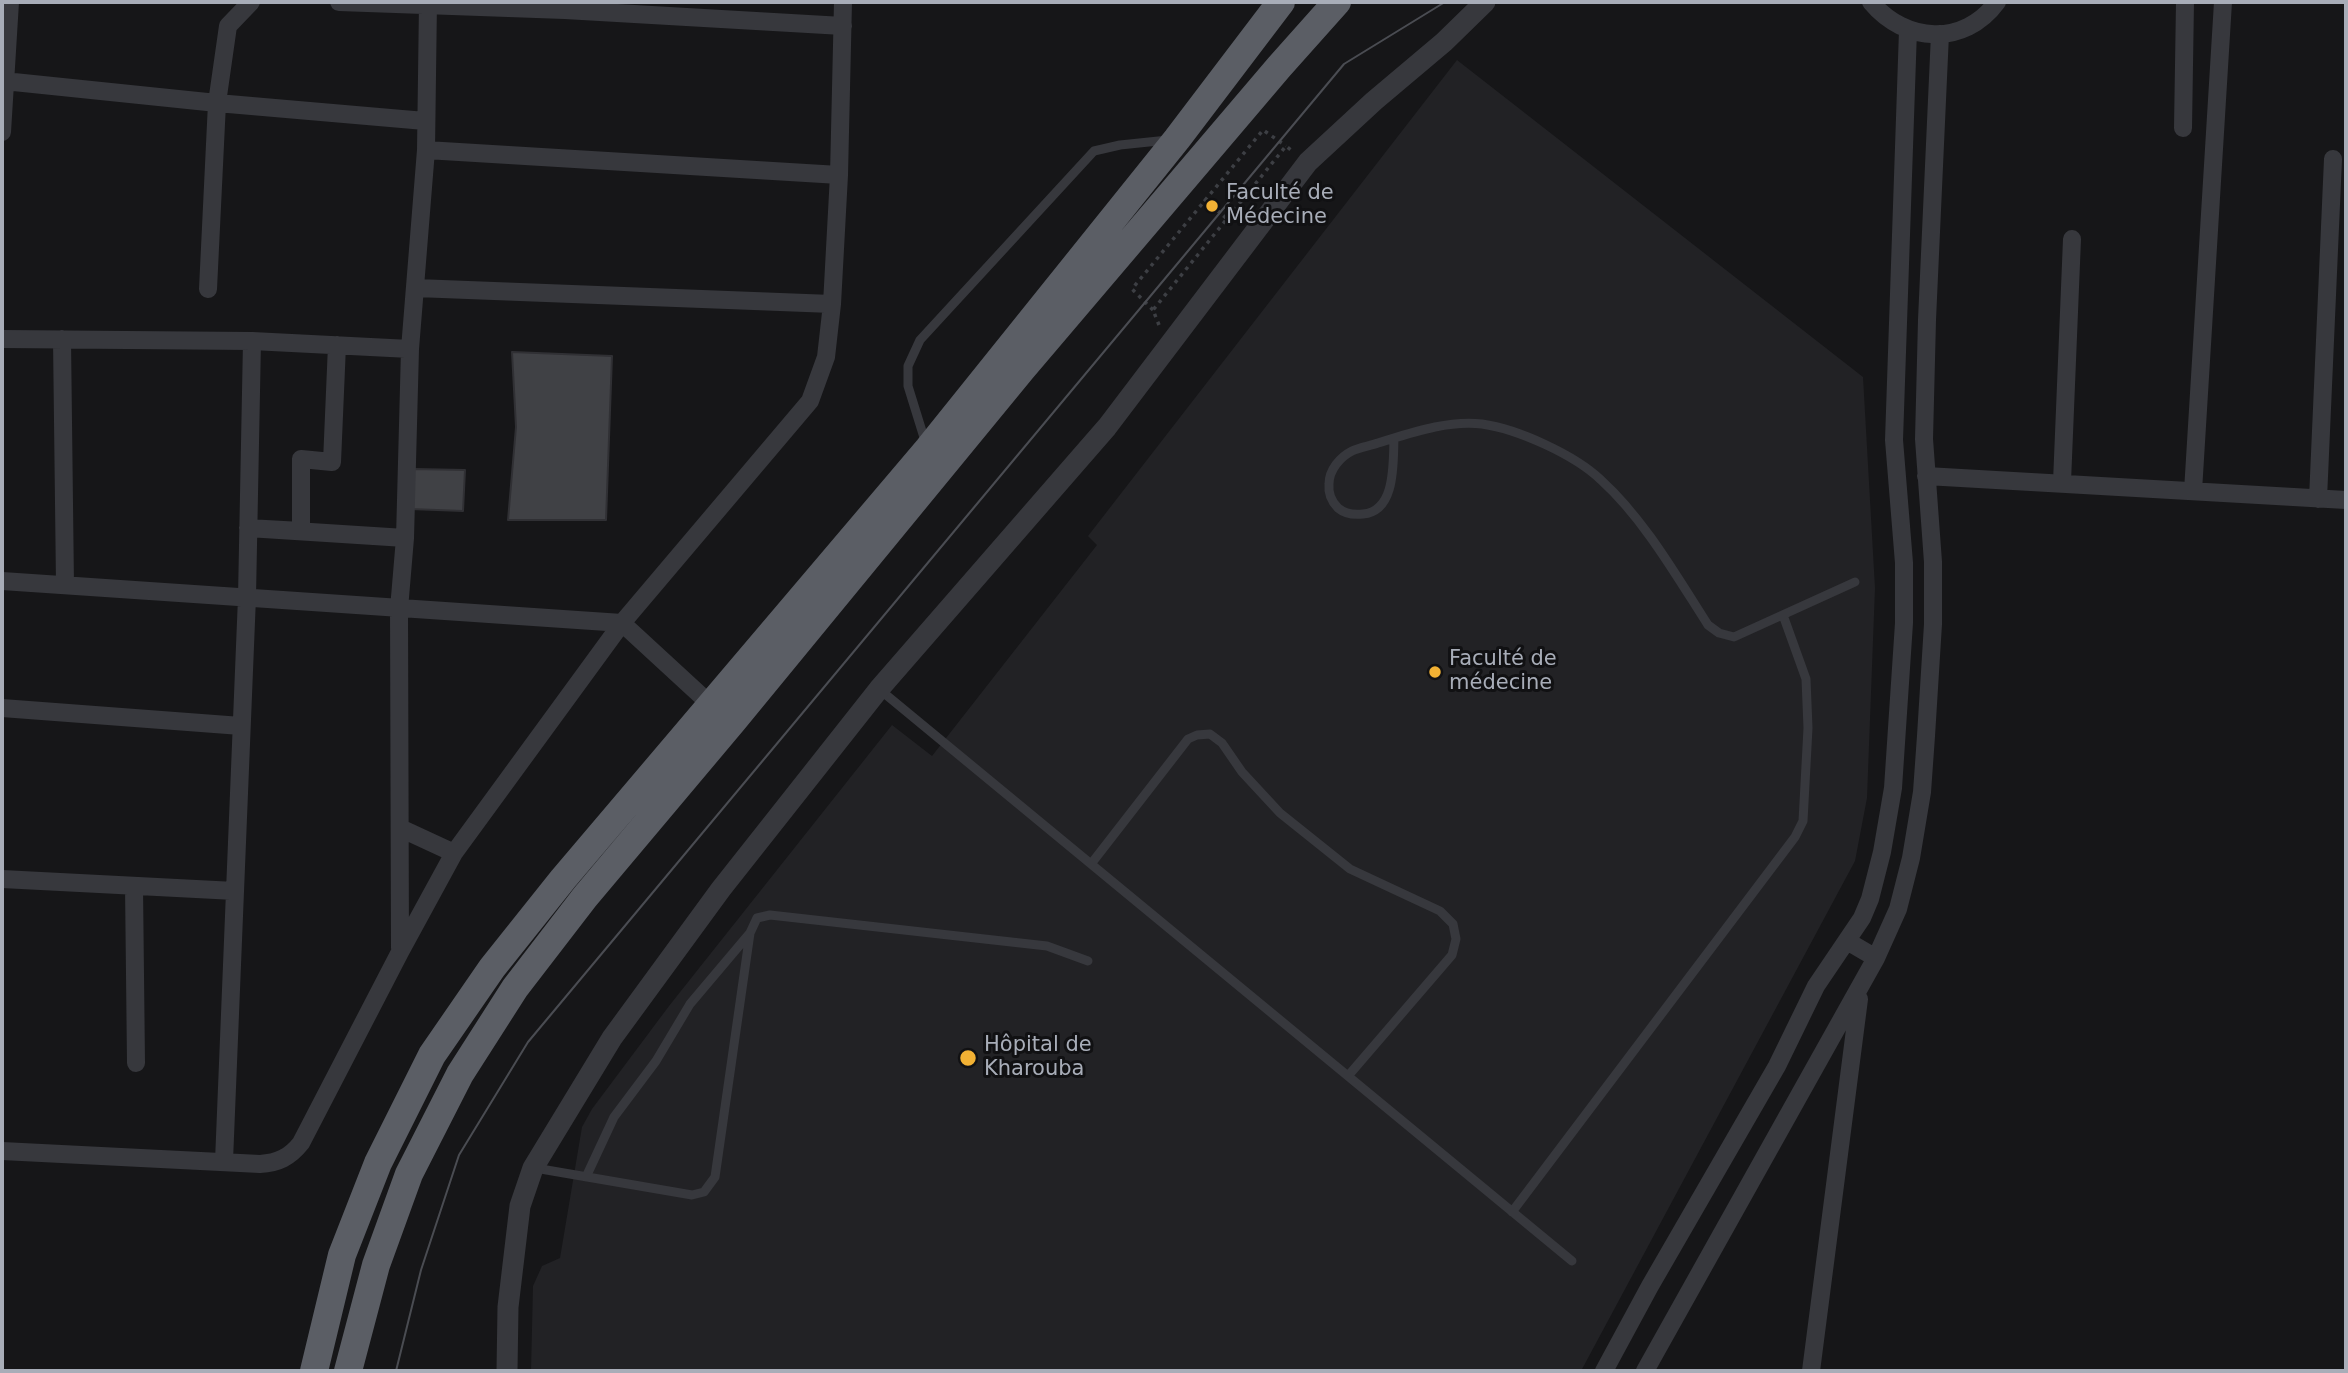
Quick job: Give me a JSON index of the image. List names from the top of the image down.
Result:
{
  "places": ["Faculté de Médecine", "Faculté de médecine", "Hôpital de Kharouba"]
}
